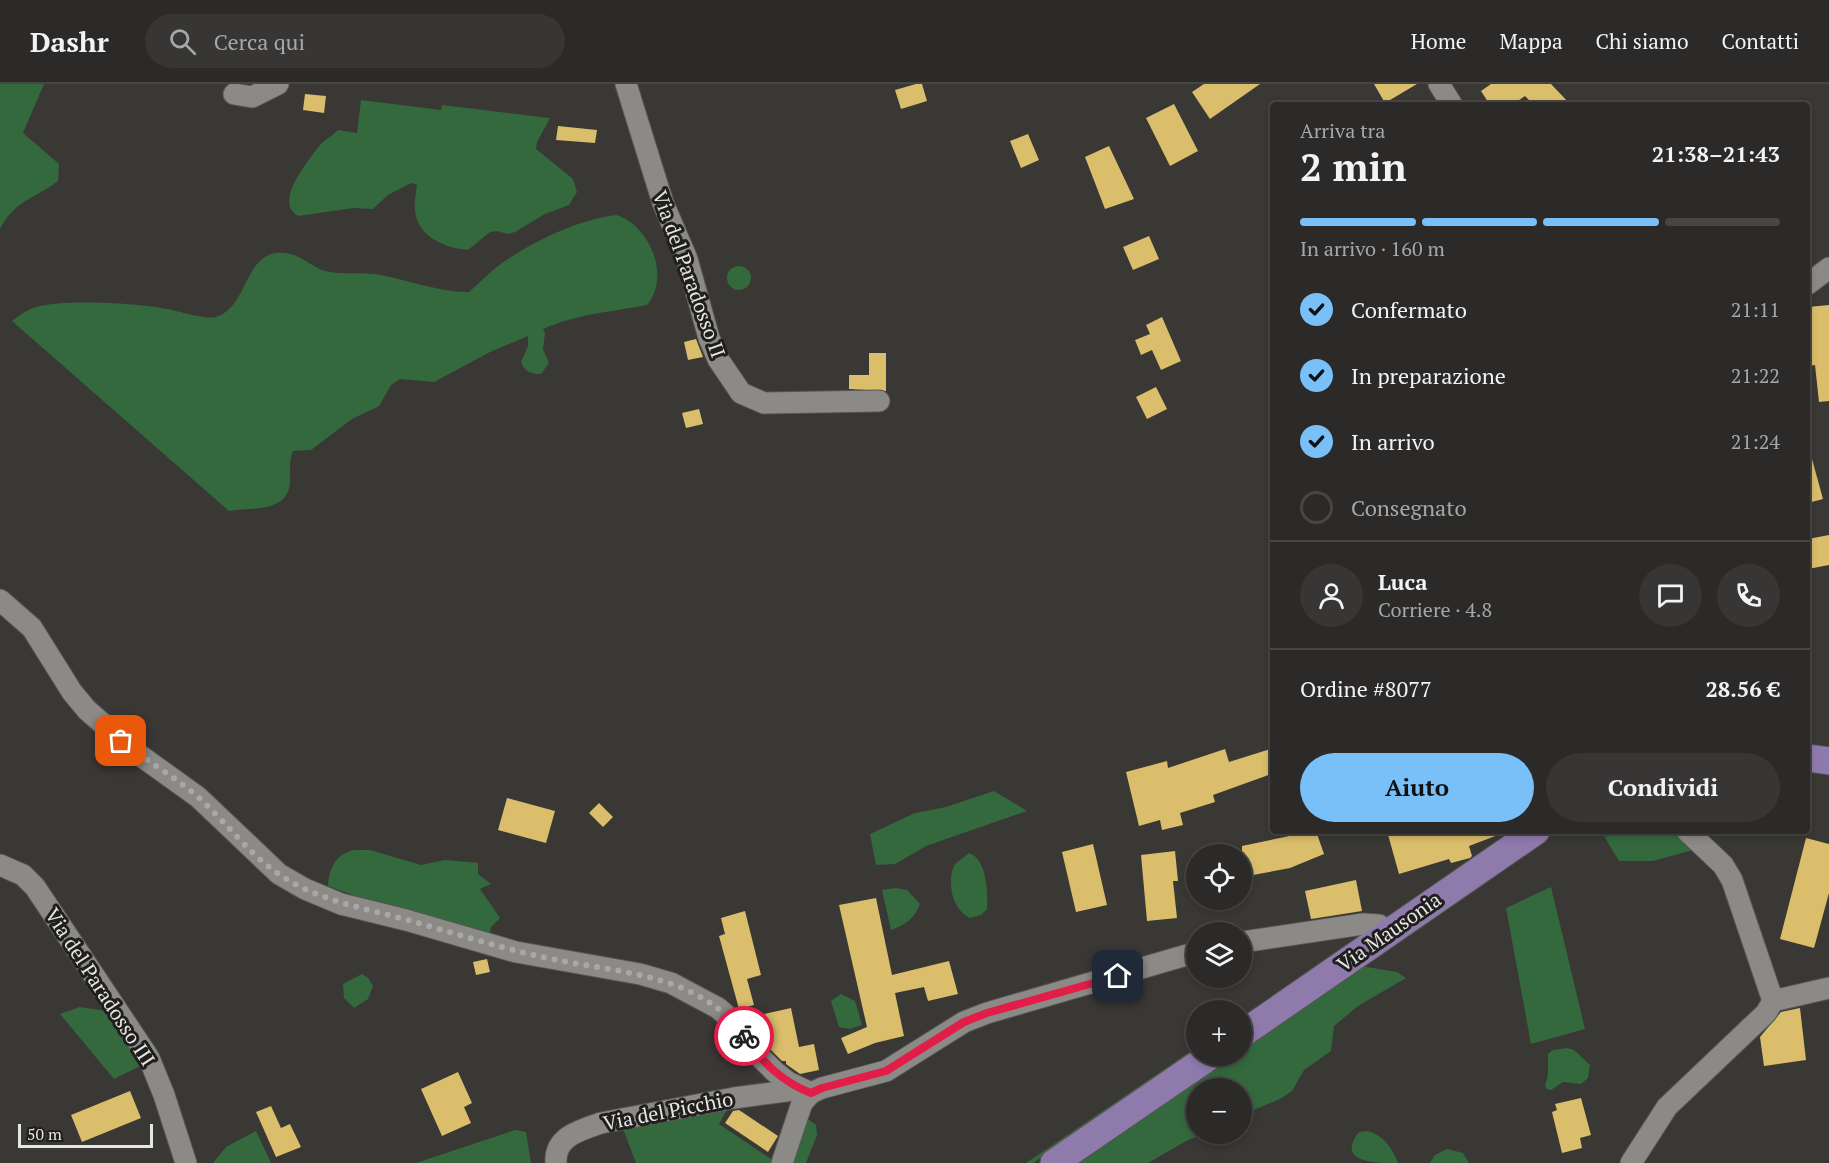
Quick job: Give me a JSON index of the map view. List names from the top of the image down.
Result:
{
  "streets": {
    "main road": ["Via Mausonia"],
    "street": ["Via del Paradosso II", "Via del Paradosso III", "Via del Picchio"]
  },
  "scale_bar": "50 m",
  "page": {
    "header": "Dashr",
    "search": "Cerca qui",
    "nav": [
      "Home",
      "Mappa",
      "Chi siamo",
      "Contatti"
    ],
    "heading": ["2 min", "Arriva tra", "21:38–21:43"],
    "panel": [
      "Luca",
      "Corriere · 4.8",
      "Ordine #8077",
      "28.56 €"
    ],
    "bar": "In arrivo · 160 m",
    "list": [
      ["Confermato", "21:11"],
      ["In preparazione", "21:22"],
      ["In arrivo", "21:24"],
      "Consegnato"
    ],
    "buttons": ["Aiuto", "Condividi"],
    "map_buttons": ["+", "−"],
    "scale": "50 m"
  }
}
